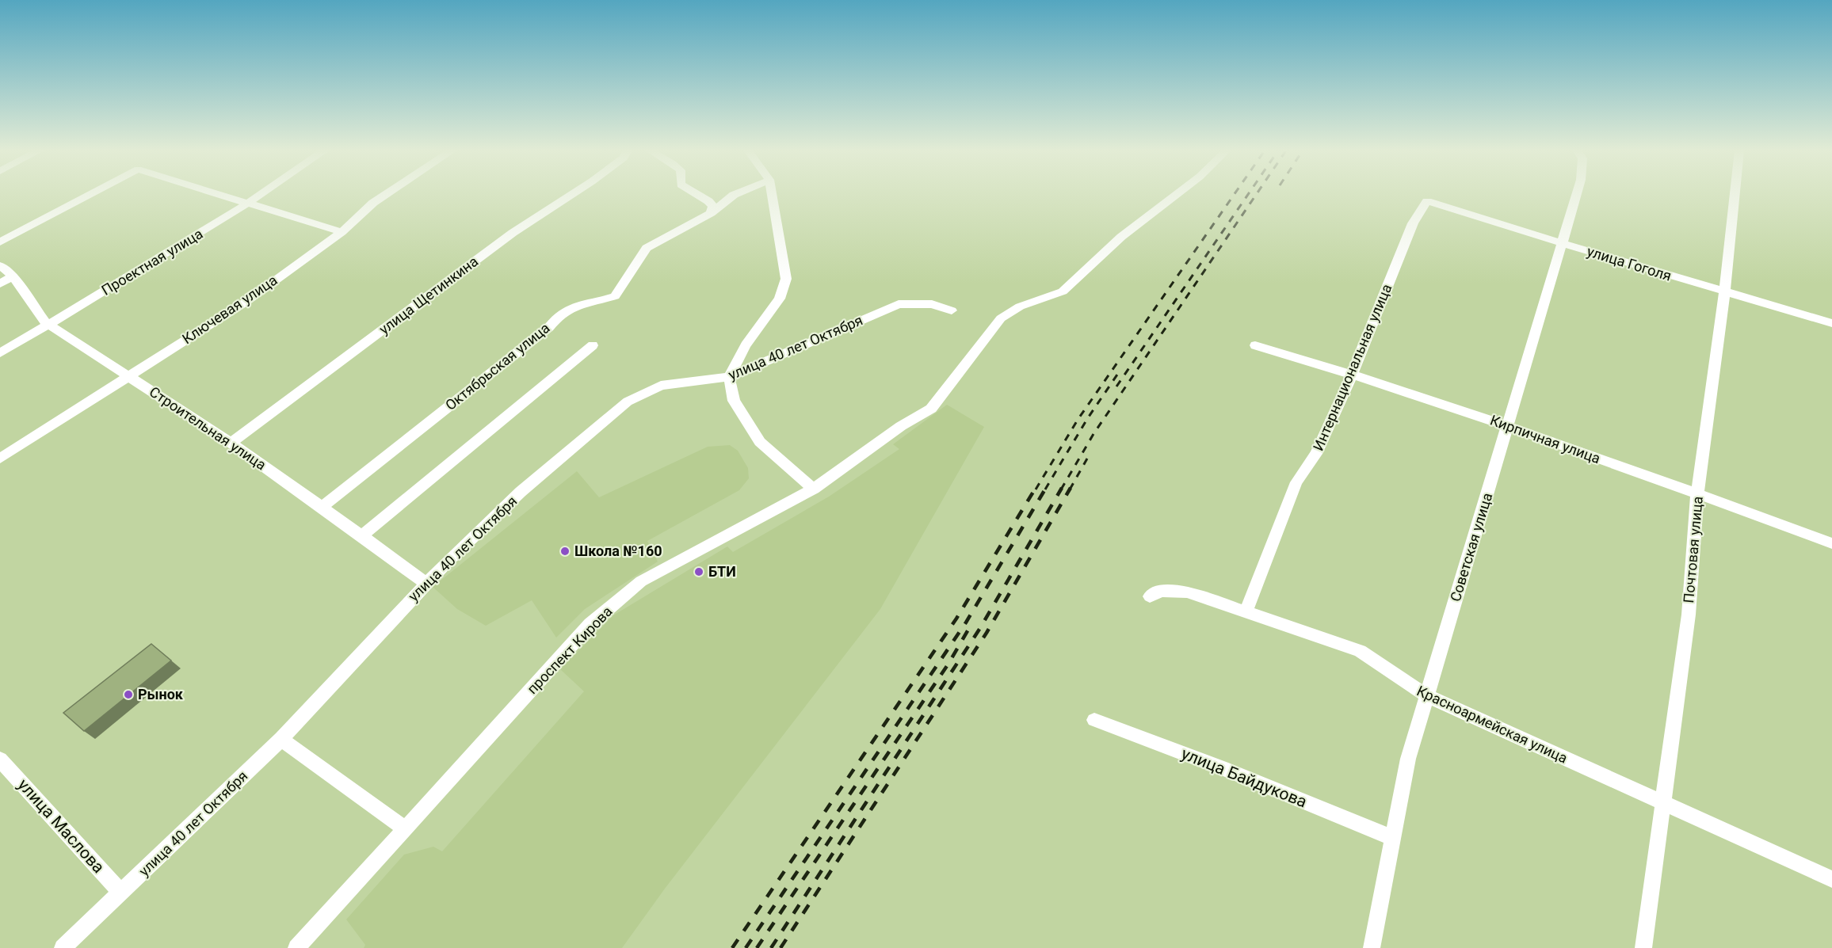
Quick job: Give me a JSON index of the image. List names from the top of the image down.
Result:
{
  "streets": {
    "street": [
      "Проектная улица",
      "улица Гоголя",
      "улица Щетинкина",
      "Ключевая улица",
      "улица 40 лет Октября",
      "Октябрьская улица",
      "Интернациональная улица",
      "Строительная улица",
      "Кирпичная улица",
      "Советская улица",
      "Почтовая улица",
      "проспект Кирова",
      "Красноармейская улица",
      "улица Байдукова",
      "улица Маслова"
    ]
  },
  "crossings": [
    ["Проектная улица", "Строительная улица"],
    ["улица Гоголя", "Интернациональная улица"],
    ["улица Гоголя", "Советская улица"],
    ["улица Гоголя", "Почтовая улица"],
    ["улица Щетинкина", "Строительная улица"],
    ["Ключевая улица", "Строительная улица"],
    ["улица 40 лет Октября", "Строительная улица"],
    ["улица 40 лет Октября", "улица Маслова"],
    ["Октябрьская улица", "Строительная улица"],
    ["Интернациональная улица", "Кирпичная улица"],
    ["Интернациональная улица", "Красноармейская улица"],
    ["Кирпичная улица", "Советская улица"],
    ["Кирпичная улица", "Почтовая улица"],
    ["Советская улица", "Красноармейская улица"],
    ["Советская улица", "улица Байдукова"],
    ["Почтовая улица", "Красноармейская улица"]
  ],
  "places": ["Школа №160", "БТИ", "Рынок"]
}
